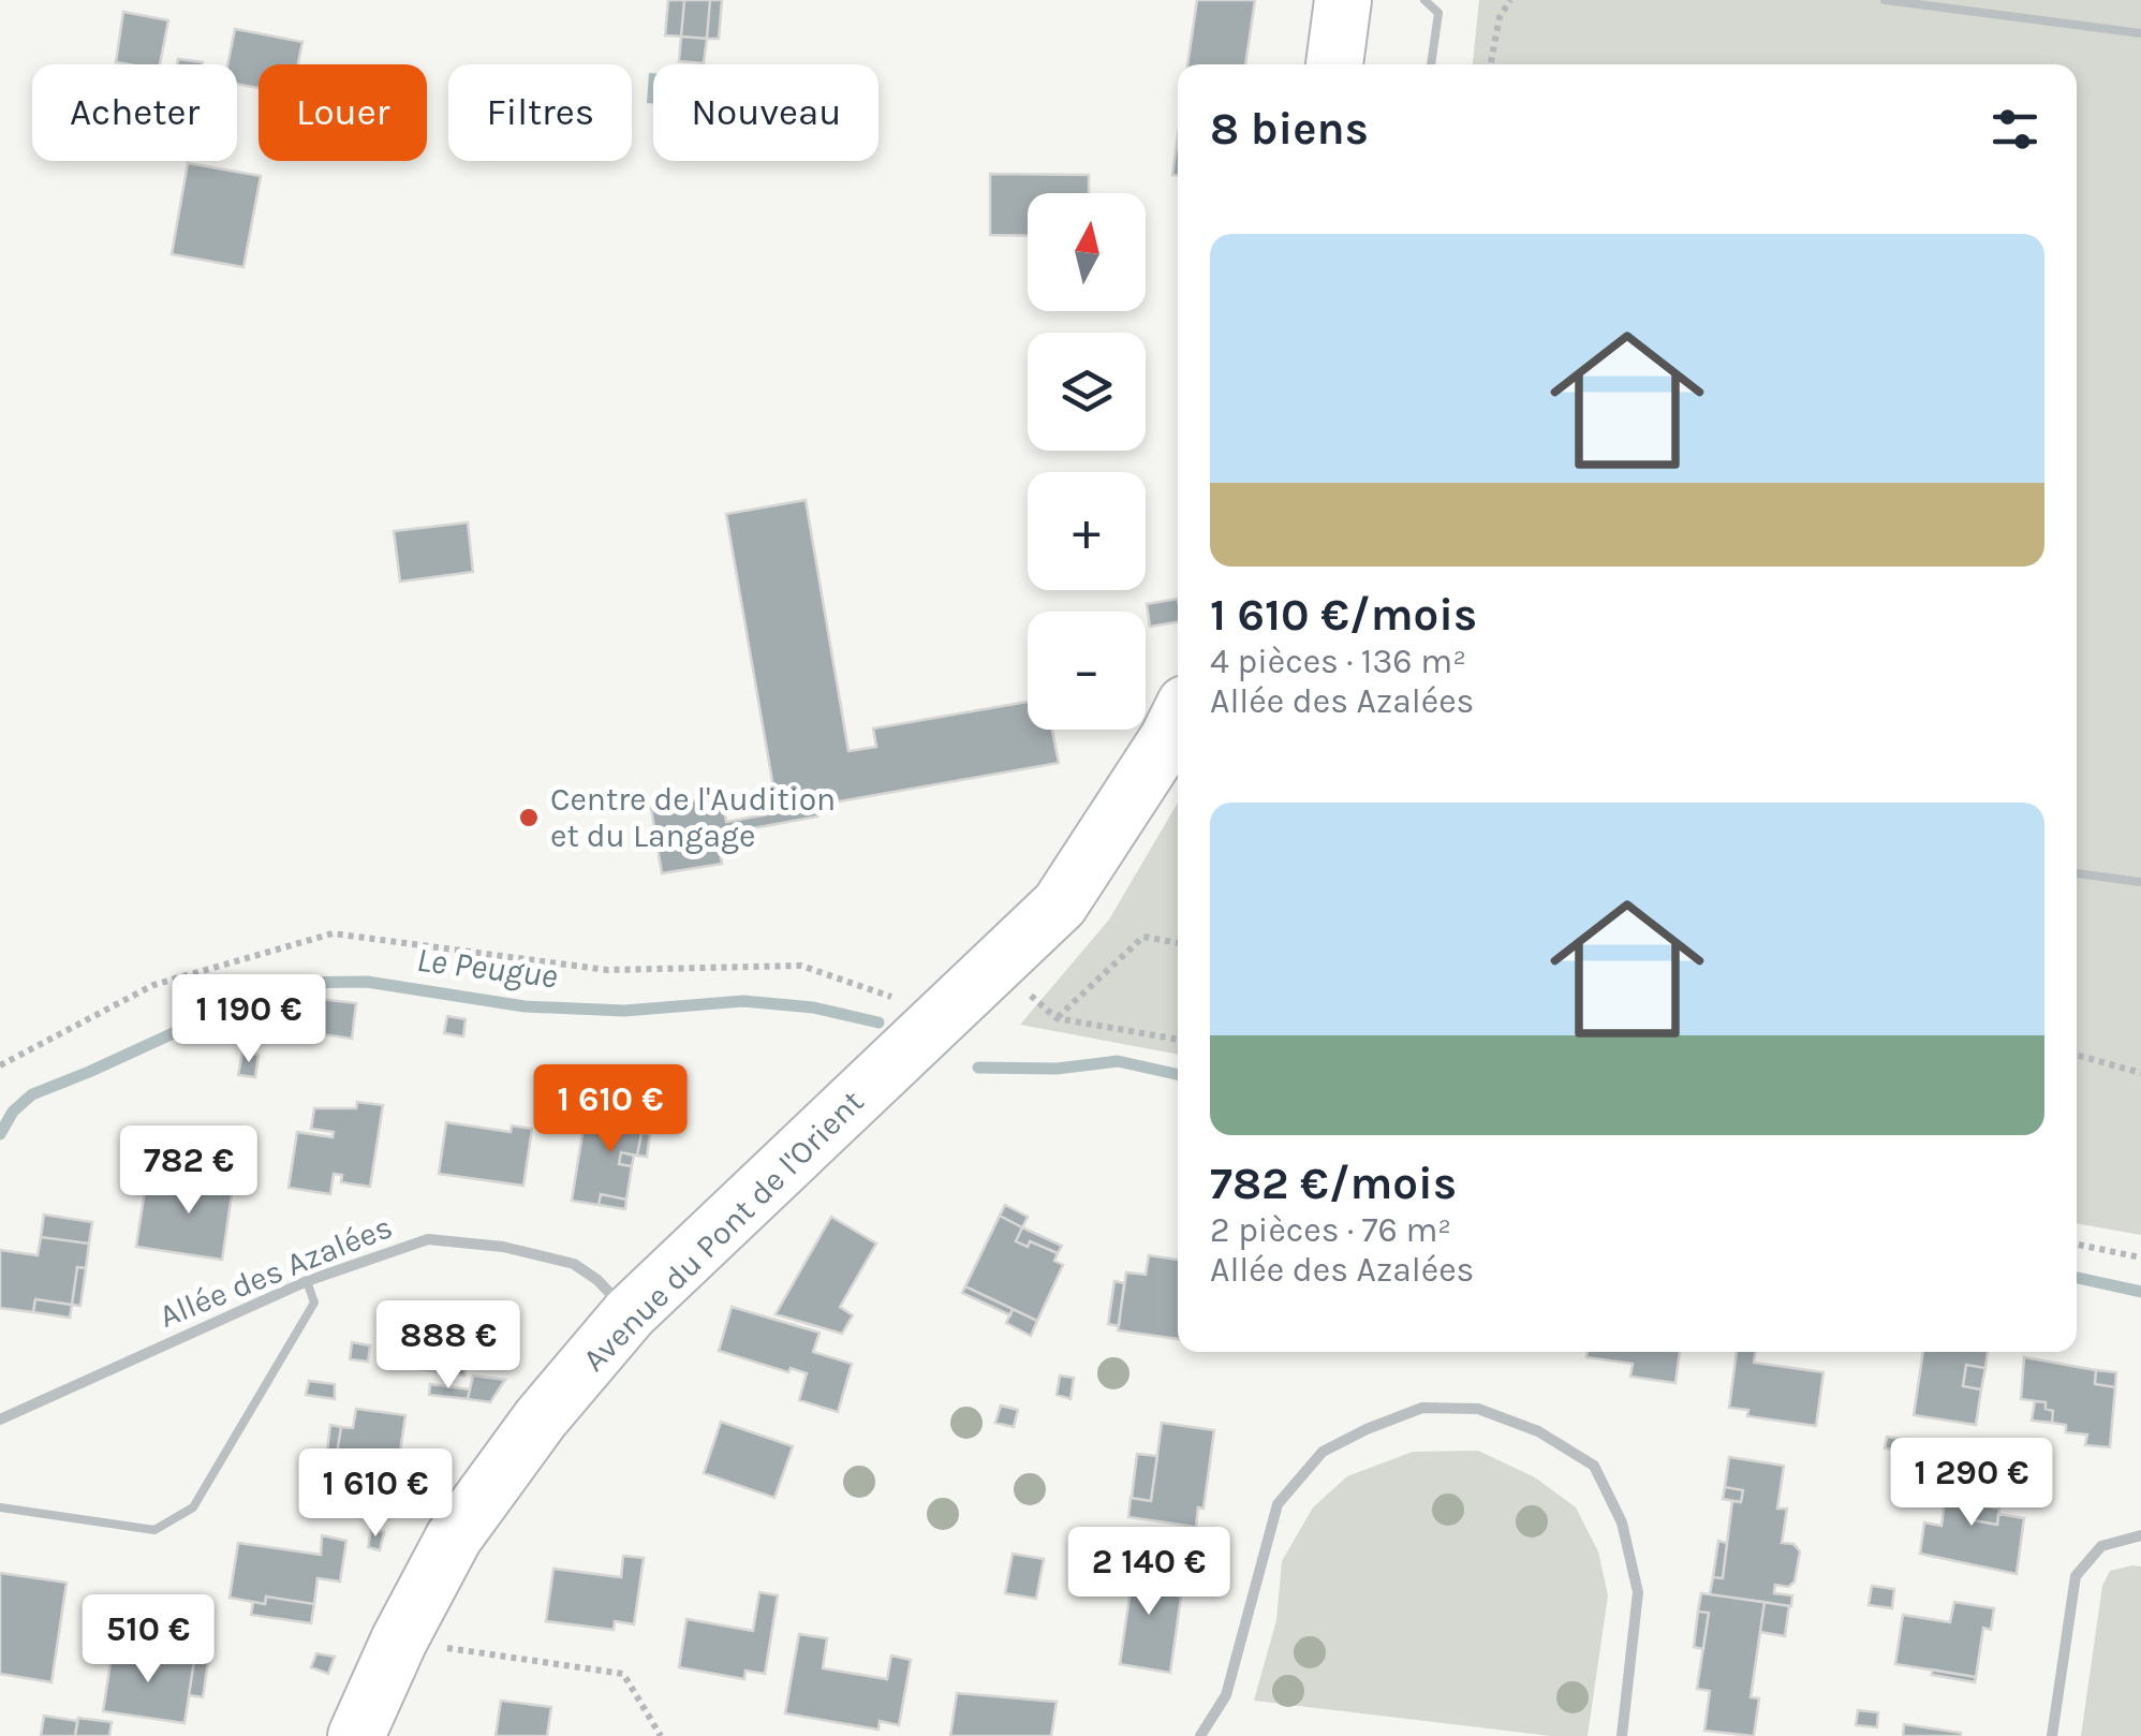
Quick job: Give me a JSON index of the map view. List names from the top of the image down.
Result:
{
  "streets": {
    "main road": ["Avenue du Pont de l'Orient"],
    "street": ["Allée des Azalées"]
  },
  "crossings": [
    ["Avenue du Pont de l'Orient", "Allée des Azalées"]
  ],
  "water": ["Le Peugue"],
  "places": ["Centre de l'Audition et du Langage"],
  "north": "top",
  "page": {
    "chip": [
      "Acheter",
      "Louer",
      "Filtres",
      "Nouveau"
    ],
    "heading": "8 biens",
    "map_buttons": ["+", "−"],
    "list": [
      {
        "name": "1 610 €/mois",
        "note": "4 pièces · 136 m² · Allée des Azalées"
      },
      {
        "name": "782 €/mois",
        "note": "2 pièces · 76 m² · Allée des Azalées"
      }
    ],
    "price": [
      "1 190 €",
      "1 610 €",
      "782 €",
      "888 €",
      "1 290 €",
      "1 610 €",
      "2 140 €",
      "510 €"
    ]
  }
}
